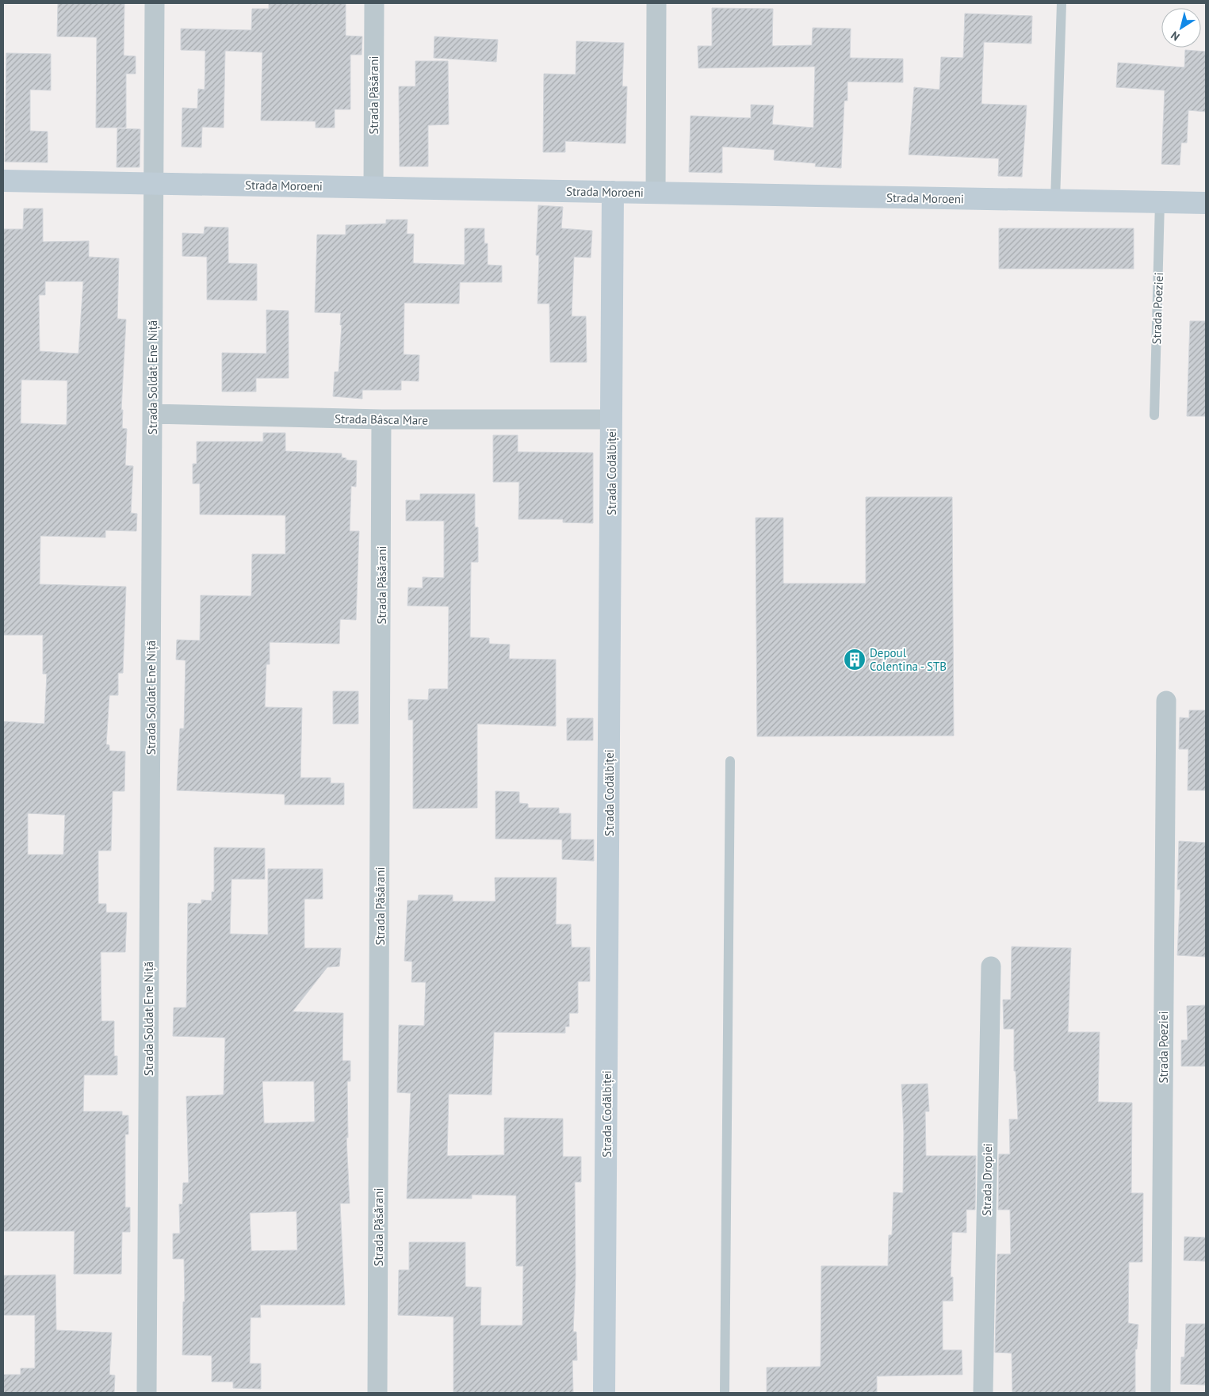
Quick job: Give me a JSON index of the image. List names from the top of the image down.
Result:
{
  "streets": {
    "street": [
      "Strada Păsărani",
      "Strada Moroeni",
      "Strada Poeziei",
      "Strada Soldat Ene Niță",
      "Strada Bâsca Mare",
      "Strada Codălbiței",
      "Strada Dropiei"
    ]
  },
  "crossings": [
    ["Strada Păsărani", "Strada Moroeni"],
    ["Strada Păsărani", "Strada Bâsca Mare"],
    ["Strada Moroeni", "Strada Poeziei"],
    ["Strada Moroeni", "Strada Soldat Ene Niță"],
    ["Strada Moroeni", "Strada Codălbiței"],
    ["Strada Soldat Ene Niță", "Strada Bâsca Mare"],
    ["Strada Bâsca Mare", "Strada Codălbiței"]
  ],
  "places": {
    "building": ["Depoul Colentina - STB"]
  },
  "north": "bottom left"
}
